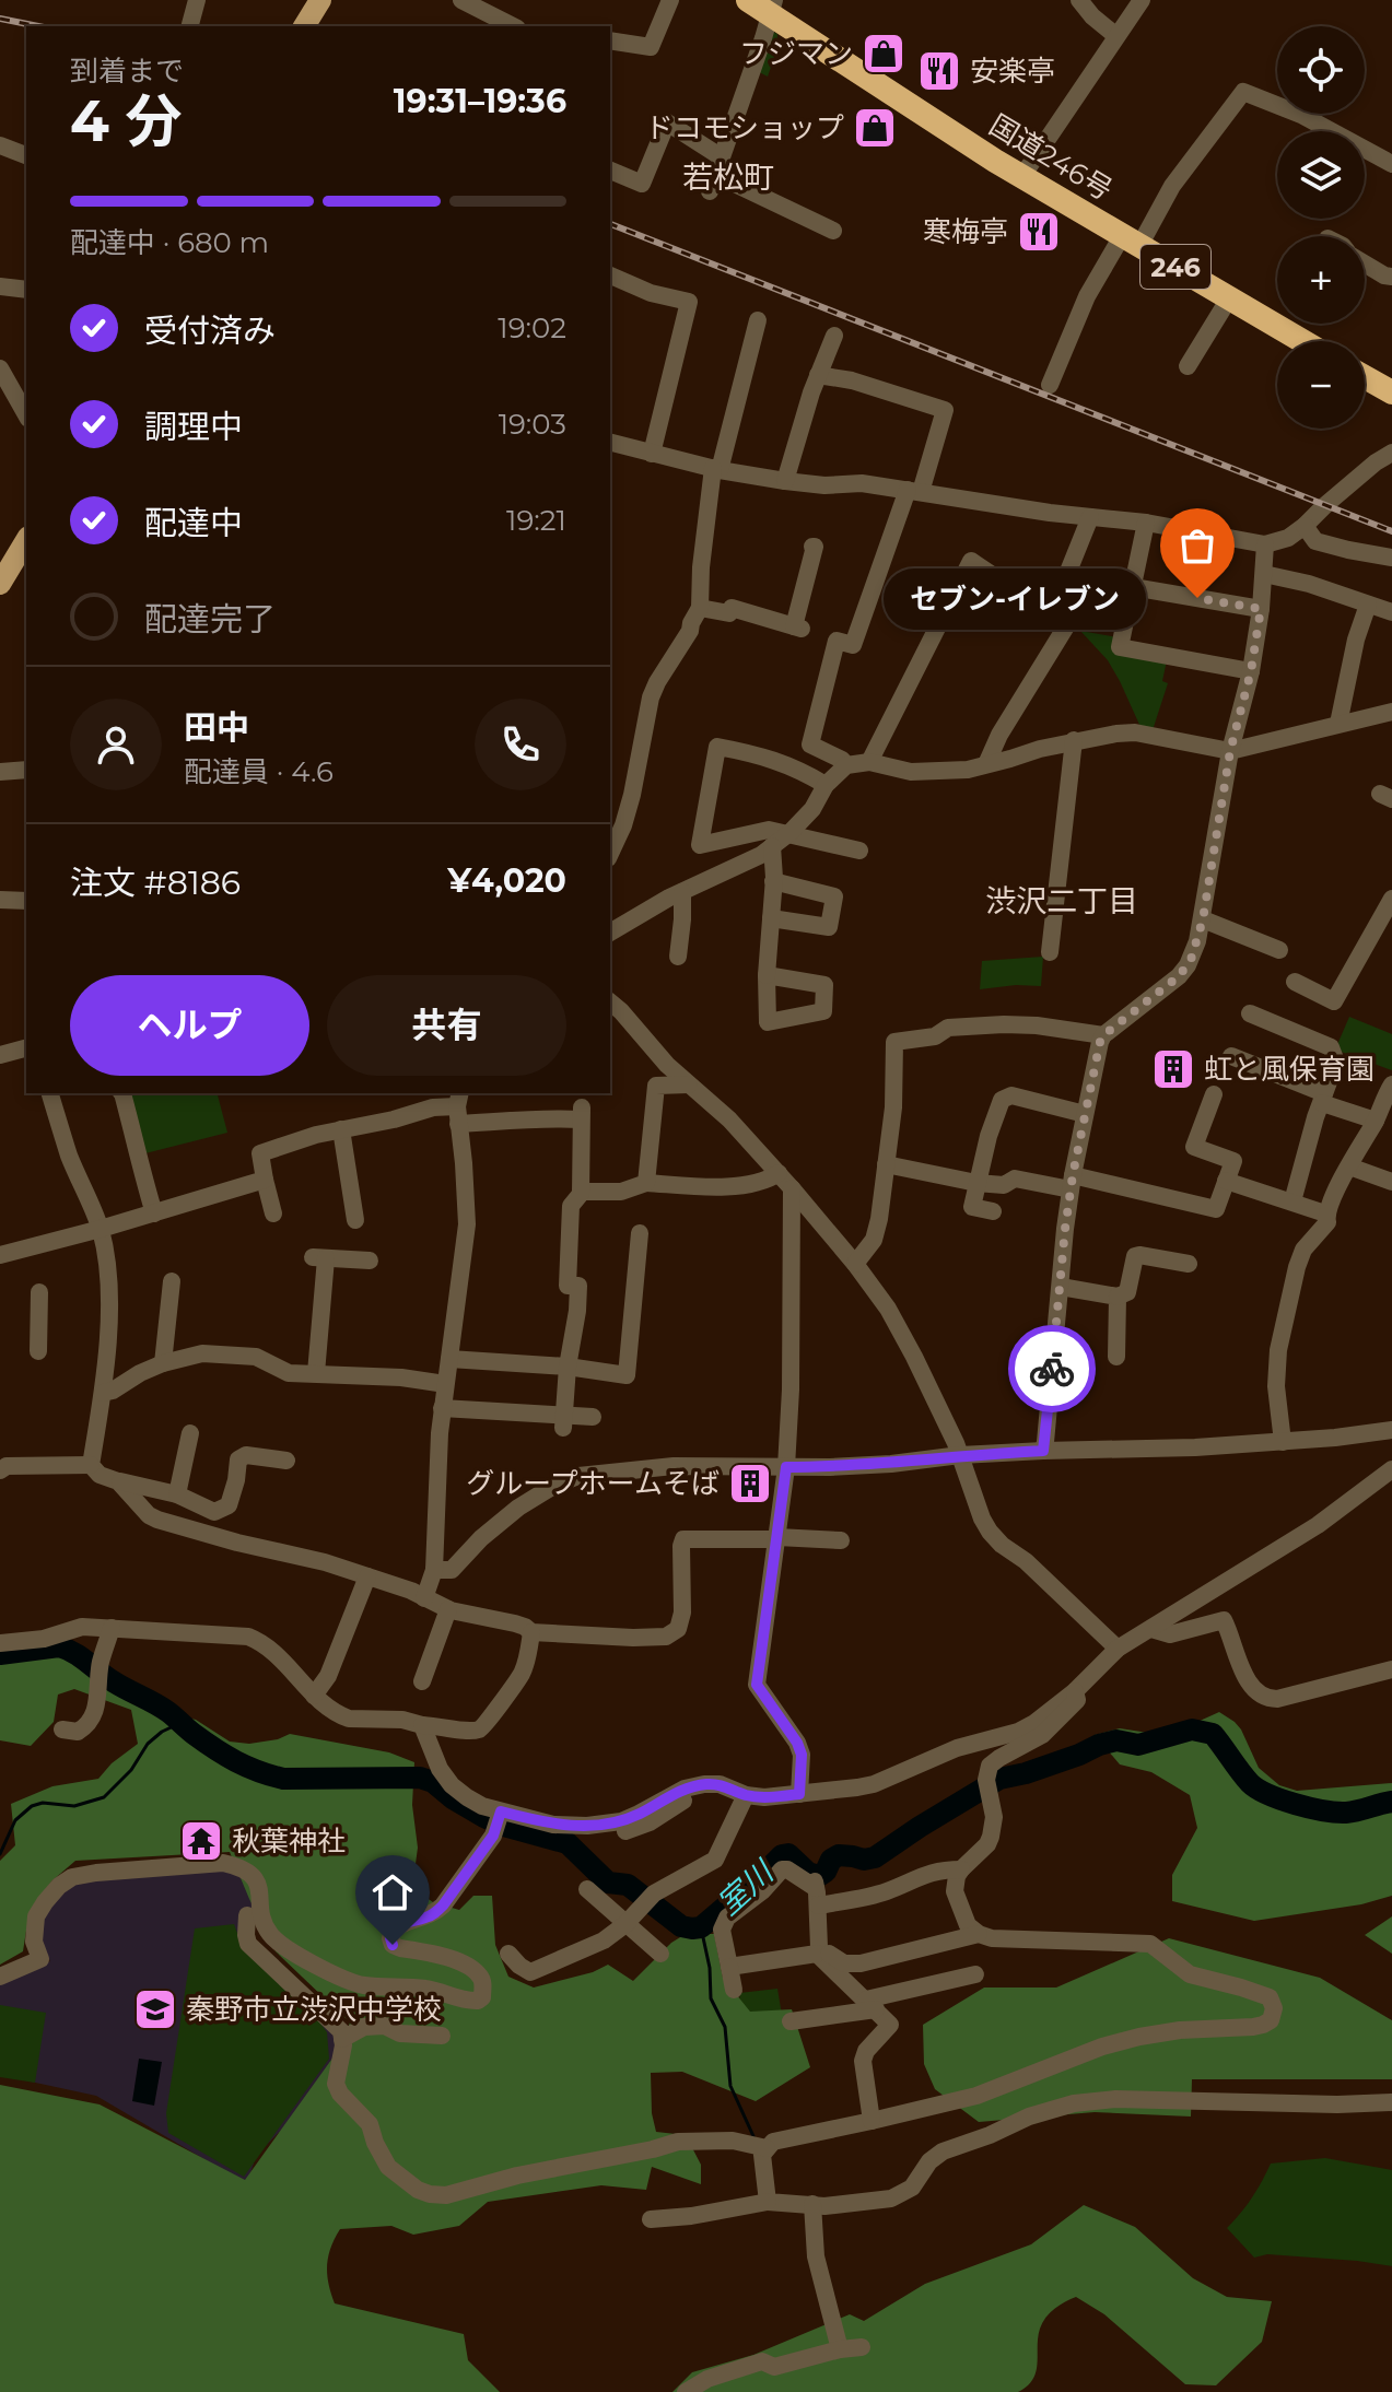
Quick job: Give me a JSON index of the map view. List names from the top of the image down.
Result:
{
  "streets": {
    "highway": ["国道246号", "246"]
  },
  "districts": ["若松町", "渋沢二丁目"],
  "water": ["室川"],
  "places": {
    "shop": ["フジマン", "ドコモショップ"],
    "restaurant": ["安楽亭", "寒梅亭"],
    "other": ["セブン-イレブン"],
    "building": ["虹と風保育園", "グループホームそば"],
    "temple": ["秋葉神社"],
    "school or university": ["秦野市立渋沢中学校"]
  },
  "page": {
    "map_buttons": ["+", "−"],
    "heading": ["4 分", "到着まで", "19:31–19:36"],
    "panel": [
      "田中",
      "配達員 · 4.6",
      "注文 #8186",
      "¥4,020"
    ],
    "bar": "配達中 · 680 m",
    "list": [
      ["受付済み", "19:02"],
      ["調理中", "19:03"],
      ["配達中", "19:21"],
      "配達完了"
    ],
    "bubble": "セブン-イレブン",
    "buttons": ["ヘルプ", "共有"]
  }
}
